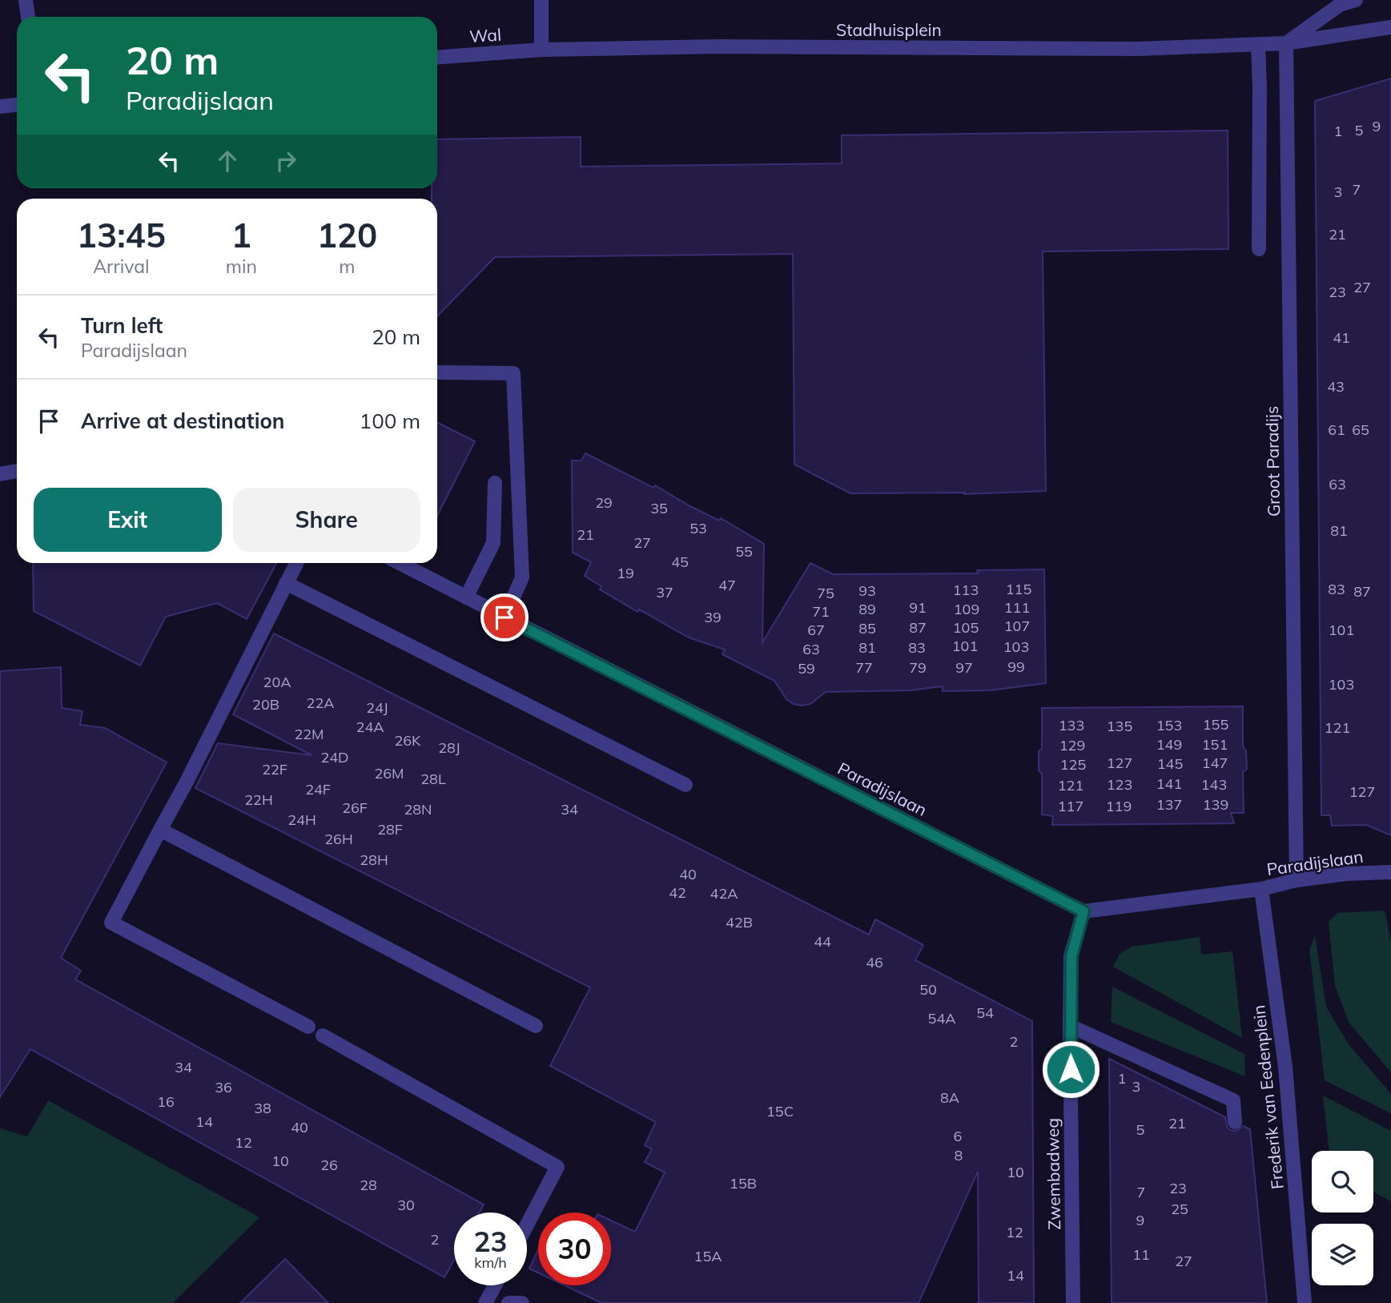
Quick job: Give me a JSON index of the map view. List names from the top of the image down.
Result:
{
  "streets": {
    "street": [
      "Stadhuisplein",
      "Wal",
      "Groot Paradijs",
      "Paradijslaan",
      "Frederik van Eedenplein",
      "Zwembadweg"
    ]
  },
  "crossings": [
    ["Stadhuisplein", "Wal"],
    ["Stadhuisplein", "Groot Paradijs"],
    ["Groot Paradijs", "Paradijslaan"],
    ["Paradijslaan", "Frederik van Eedenplein"],
    ["Paradijslaan", "Zwembadweg"]
  ],
  "house_numbers": [
    "9",
    "5",
    "1",
    "7",
    "3",
    "21",
    "27",
    "23",
    "41",
    "43",
    "61",
    "65",
    "63",
    "29",
    "35",
    "53",
    "81",
    "21",
    "27",
    "55",
    "45",
    "19",
    "47",
    "115",
    "83",
    "113",
    "93",
    "87",
    "37",
    "75",
    "91",
    "111",
    "89",
    "109",
    "71",
    "39",
    "107",
    "87",
    "105",
    "85",
    "67",
    "101",
    "101",
    "103",
    "81",
    "83",
    "63",
    "99",
    "77",
    "79",
    "97",
    "59",
    "20A",
    "103",
    "22A",
    "20B",
    "24J",
    "155",
    "133",
    "153",
    "135",
    "24A",
    "121",
    "22M",
    "26K",
    "149",
    "151",
    "129",
    "28J",
    "24D",
    "127",
    "147",
    "145",
    "125",
    "22F",
    "26M",
    "28L",
    "141",
    "123",
    "143",
    "121",
    "24F",
    "127",
    "22H",
    "137",
    "139",
    "117",
    "119",
    "26F",
    "28N",
    "34",
    "24H",
    "28F",
    "26H",
    "28H",
    "40",
    "42",
    "42A",
    "42B",
    "44",
    "46",
    "50",
    "54",
    "54A",
    "2",
    "34",
    "1",
    "3",
    "36",
    "8A",
    "16",
    "38",
    "15C",
    "14",
    "21",
    "40",
    "5",
    "6",
    "12",
    "8",
    "10",
    "26",
    "10",
    "15B",
    "28",
    "23",
    "7",
    "30",
    "25",
    "9",
    "12",
    "2",
    "11",
    "15A",
    "27",
    "14"
  ],
  "page": {
    "turn": ["20 m", "Paradijslaan"],
    "eta": [
      "13:45",
      "Arrival",
      "1",
      "min",
      "120",
      "m"
    ],
    "list": [
      {
        "name": "Turn left",
        "note": "Paradijslaan",
        "value": "20 m"
      },
      {
        "name": "Arrive at destination",
        "value": "100 m"
      }
    ],
    "buttons": ["Exit", "Share"],
    "speed": "23 km/h",
    "limit": "30"
  }
}
